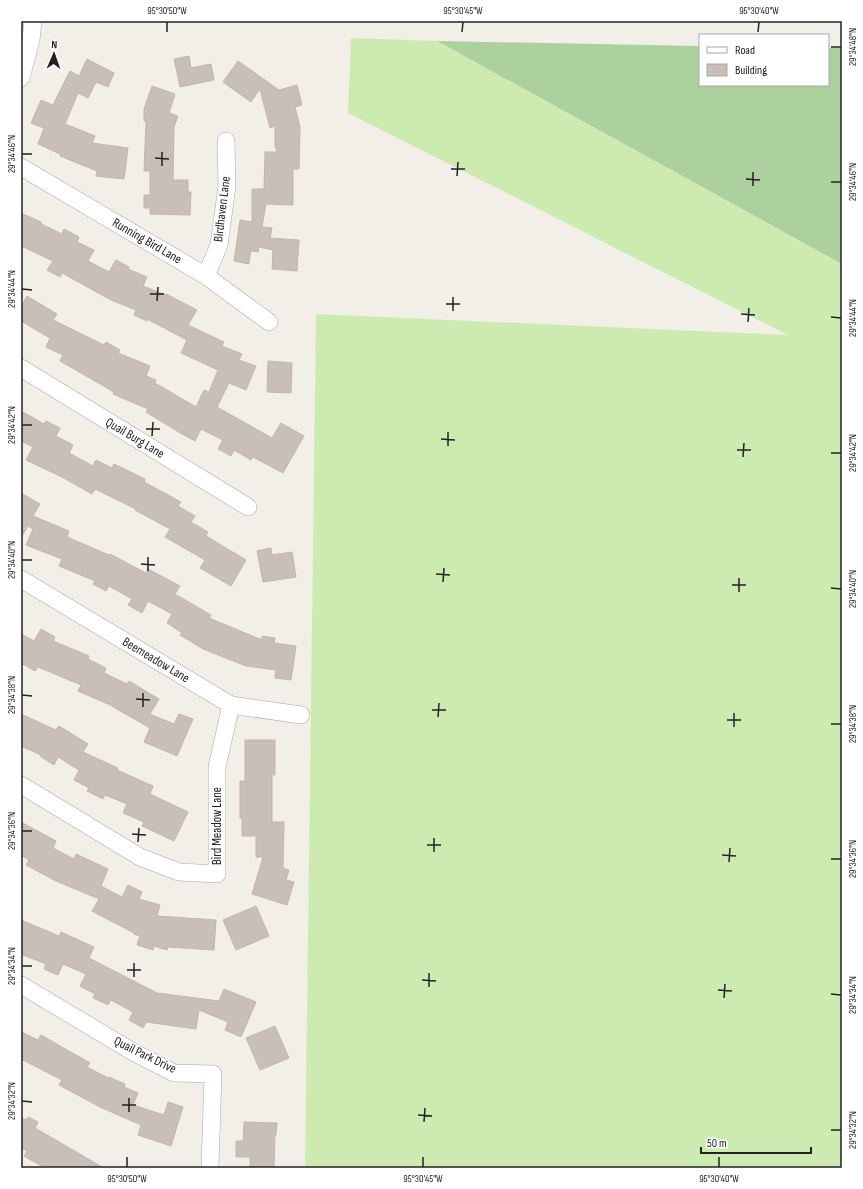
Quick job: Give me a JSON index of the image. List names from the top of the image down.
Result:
{
  "streets": {
    "street": [
      "Birdhaven Lane",
      "Running Bird Lane",
      "Quail Burg Lane",
      "Beemeadow Lane",
      "Bird Meadow Lane",
      "Quail Park Drive"
    ]
  },
  "crossings": [
    ["Birdhaven Lane", "Running Bird Lane"],
    ["Beemeadow Lane", "Bird Meadow Lane"]
  ],
  "legend": ["Road", "Building"],
  "scale_bar": "50 m",
  "north": "top",
  "coordinates": [
    "95°30'50\"W",
    "95°30'45\"W",
    "95°30'40\"W",
    "29°34'48\"N",
    "29°34'46\"N",
    "29°34'44\"N",
    "29°34'42\"N",
    "29°34'40\"N",
    "29°34'38\"N",
    "29°34'36\"N",
    "29°34'34\"N",
    "29°34'32\"N"
  ]
}
